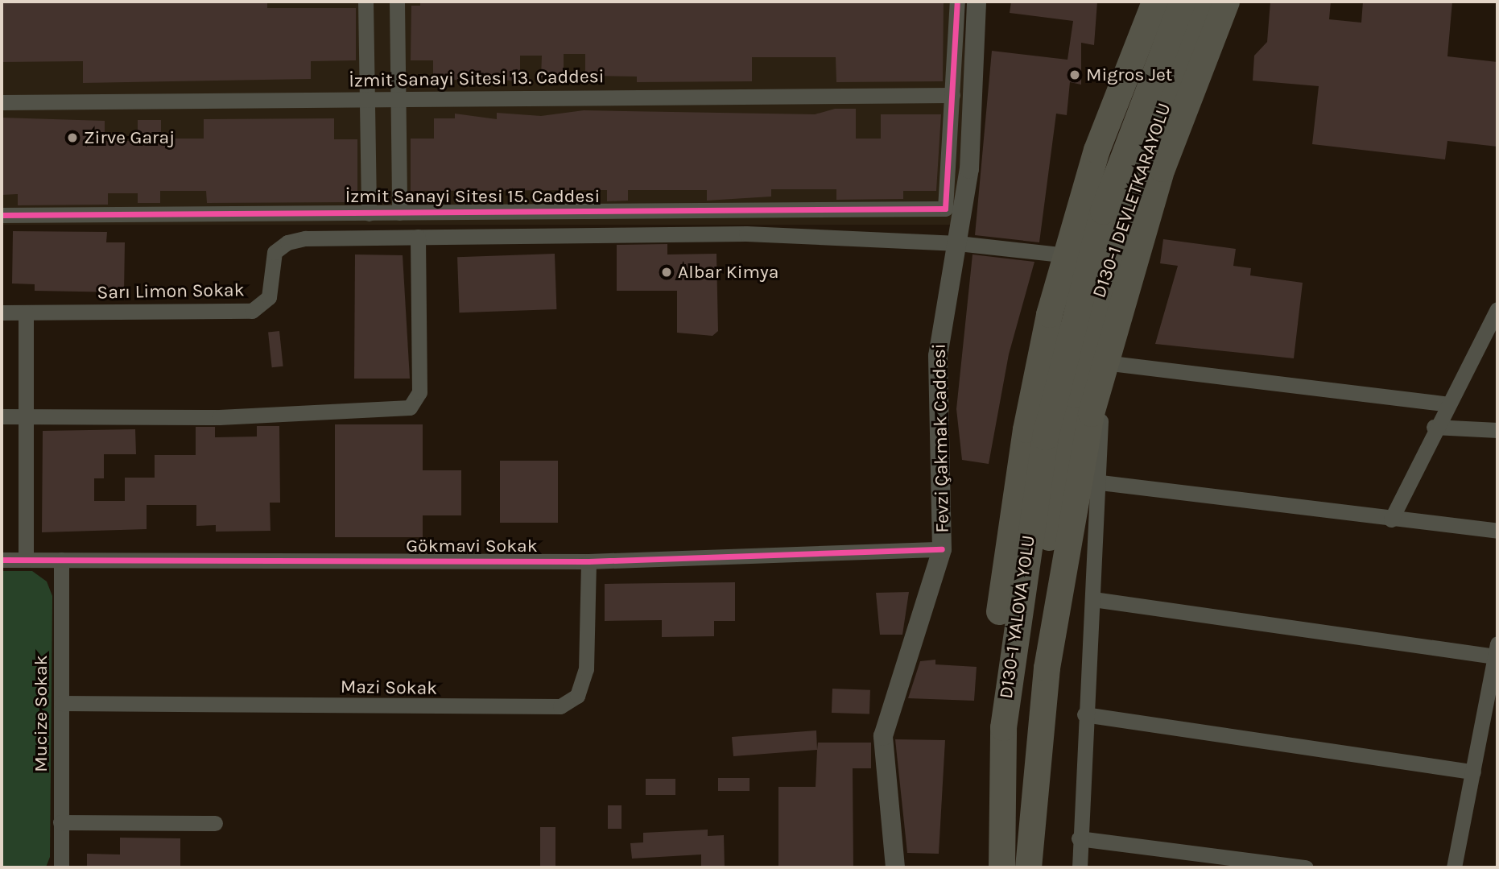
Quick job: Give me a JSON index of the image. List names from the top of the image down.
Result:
{
  "streets": {
    "highway": ["D130-1 DEVLETKARAYOLU", "D130-1 YALOVA YOLU"],
    "street": [
      "İzmit Sanayi Sitesi 13. Caddesi",
      "İzmit Sanayi Sitesi 15. Caddesi",
      "Sarı Limon Sokak",
      "Fevzi Çakmak Caddesi",
      "Gökmavi Sokak",
      "Mazi Sokak",
      "Mucize Sokak"
    ]
  },
  "crossings": [
    ["İzmit Sanayi Sitesi 13. Caddesi", "İzmit Sanayi Sitesi 15. Caddesi"],
    ["D130-1 DEVLETKARAYOLU", "D130-1 YALOVA YOLU"],
    ["Sarı Limon Sokak", "Fevzi Çakmak Caddesi"],
    ["Fevzi Çakmak Caddesi", "Gökmavi Sokak"],
    ["Gökmavi Sokak", "Mazi Sokak"],
    ["Gökmavi Sokak", "Mucize Sokak"],
    ["Mazi Sokak", "Mucize Sokak"]
  ],
  "places": ["Migros Jet", "Zirve Garaj", "Albar Kimya"]
}
